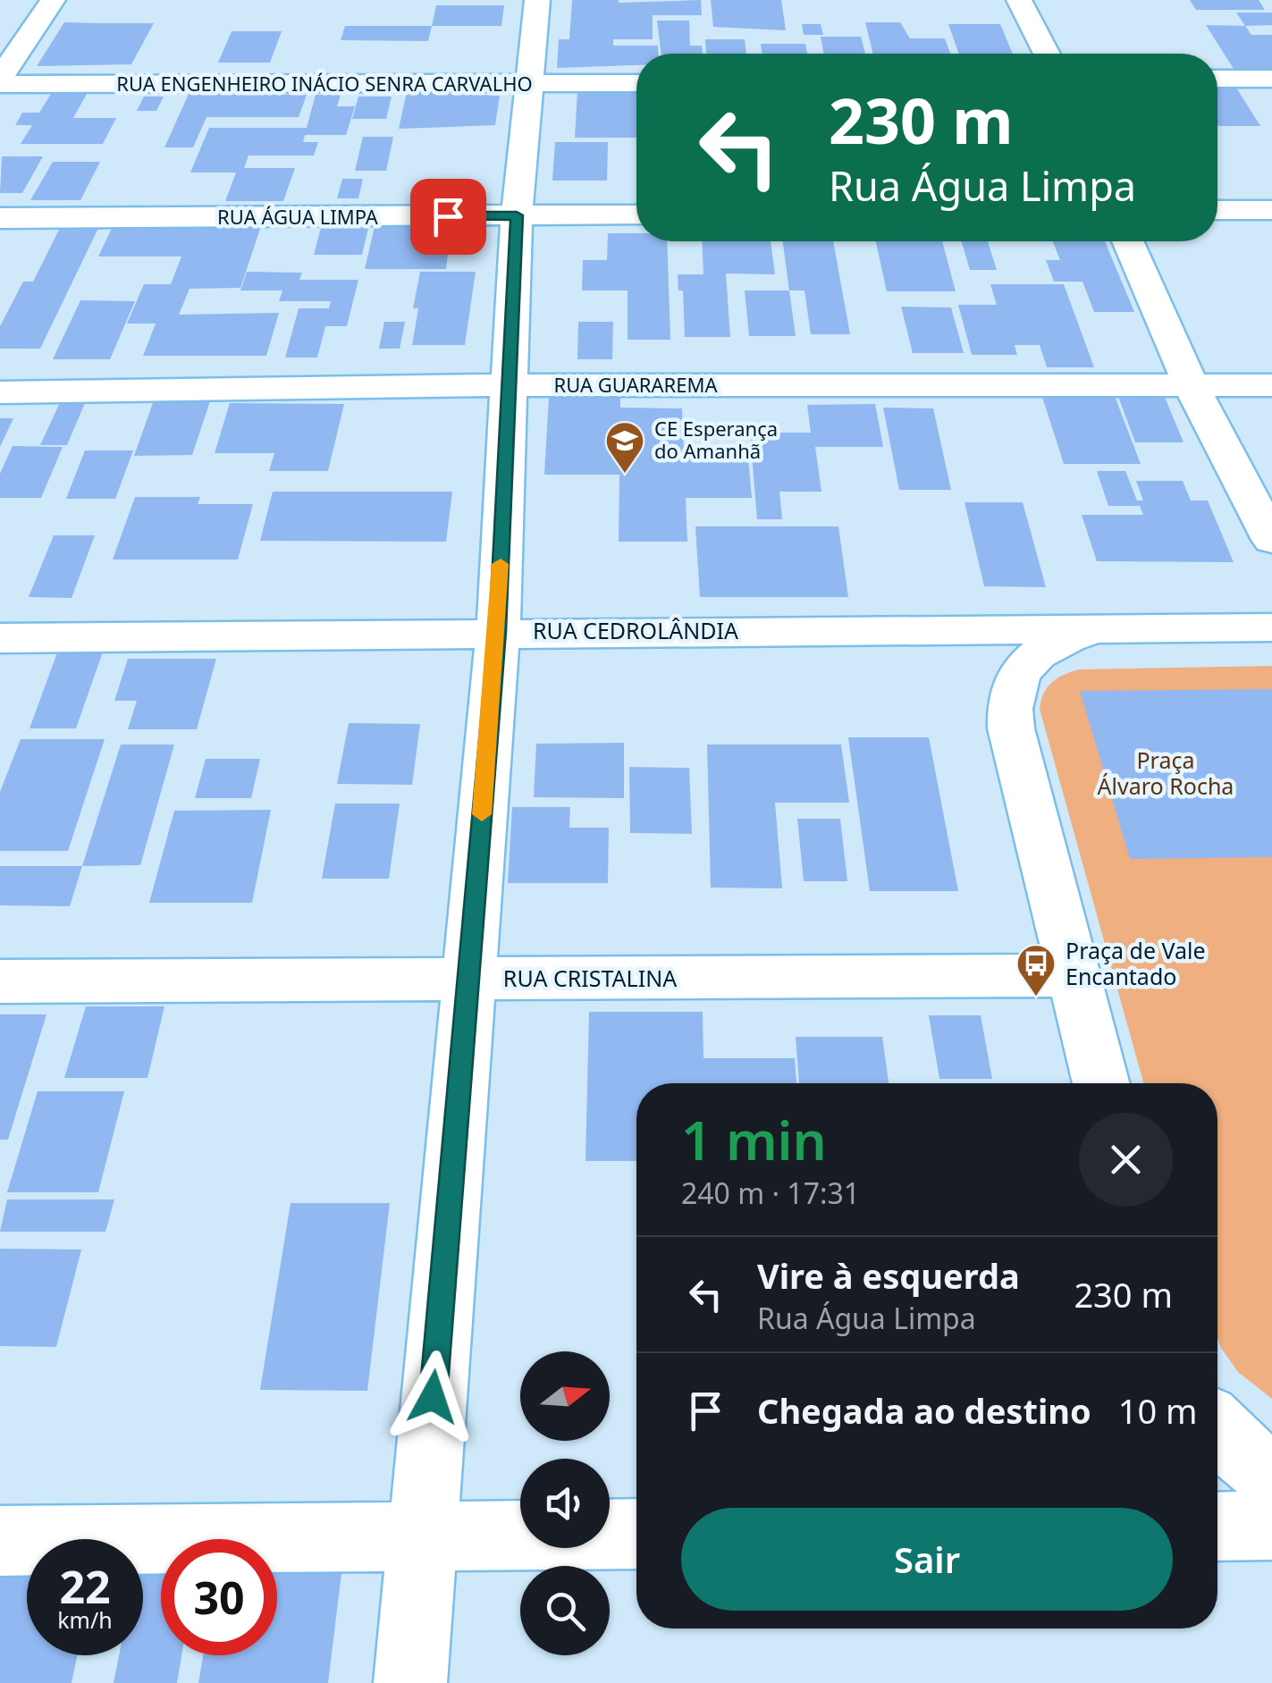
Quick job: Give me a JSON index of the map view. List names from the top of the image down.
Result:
{
  "streets": {
    "street": [
      "RUA ENGENHEIRO INÁCIO SENRA CARVALHO",
      "RUA ÁGUA LIMPA",
      "RUA GUARAREMA",
      "RUA CEDROLÂNDIA",
      "RUA CRISTALINA"
    ]
  },
  "parks": ["Praça Álvaro Rocha"],
  "places": {
    "school or university": ["CE Esperança do Amanhã"],
    "bus stop": ["Praça de Vale Encantado"]
  },
  "north": "right",
  "page": {
    "turn": ["230 m", "Rua Água Limpa"],
    "heading": ["1 min", "240 m · 17:31"],
    "list": [
      {
        "name": "Vire à esquerda",
        "note": "Rua Água Limpa",
        "value": "230 m"
      },
      {
        "name": "Chegada ao destino",
        "value": "10 m"
      }
    ],
    "buttons": "Sair",
    "speed": "22 km/h",
    "limit": "30"
  }
}
